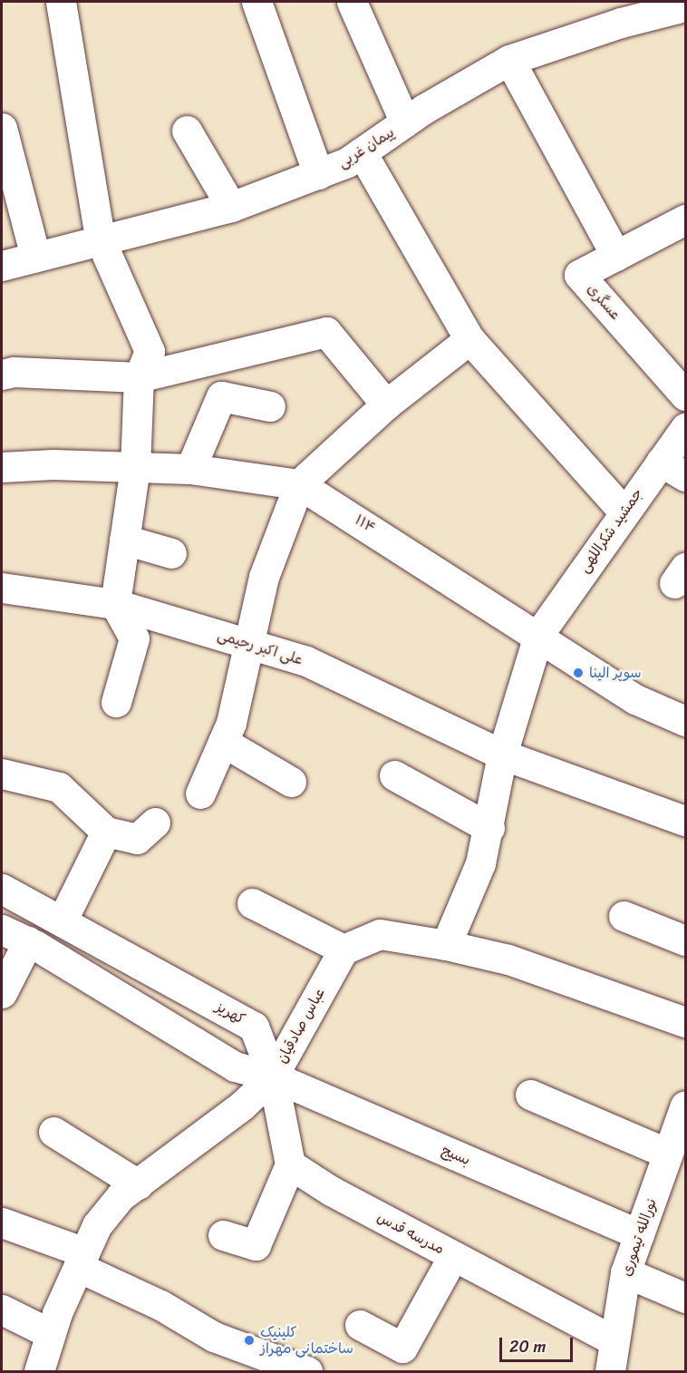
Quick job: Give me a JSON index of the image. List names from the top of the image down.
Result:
{
  "streets": {
    "street": [
      "پیمان غربی",
      "عسگری",
      "۱۱۴",
      "جمشید شکراللهی",
      "علی اکبر رحیمی",
      "کهریز",
      "عباس صادقیان",
      "بسیج",
      "مدرسه قدس",
      "نورالله تیموری"
    ]
  },
  "crossings": [
    ["۱۱۴", "جمشید شکراللهی"],
    ["جمشید شکراللهی", "علی اکبر رحیمی"],
    ["کهریز", "عباس صادقیان"],
    ["کهریز", "بسیج"],
    ["عباس صادقیان", "بسیج"],
    ["بسیج", "نورالله تیموری"],
    ["مدرسه قدس", "نورالله تیموری"]
  ],
  "places": ["سوپر الینا", "کلینیک ساختمانی مهراز"],
  "scale_bar": "20 m"
}
